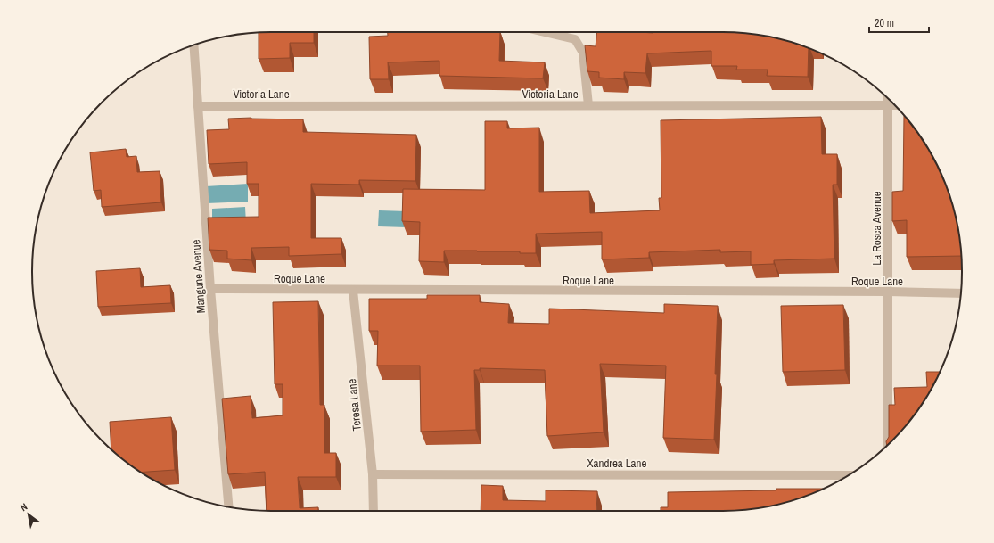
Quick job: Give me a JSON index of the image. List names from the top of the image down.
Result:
{
  "streets": {
    "street": [
      "Victoria Lane",
      "La Rosca Avenue",
      "Mangune Avenue",
      "Roque Lane",
      "Teresa Lane",
      "Xandrea Lane"
    ]
  },
  "crossings": [
    ["Victoria Lane", "La Rosca Avenue"],
    ["Victoria Lane", "Mangune Avenue"],
    ["La Rosca Avenue", "Roque Lane"],
    ["Mangune Avenue", "Roque Lane"],
    ["Roque Lane", "Teresa Lane"],
    ["Teresa Lane", "Xandrea Lane"]
  ],
  "scale_bar": "20 m",
  "north": "top left"
}
